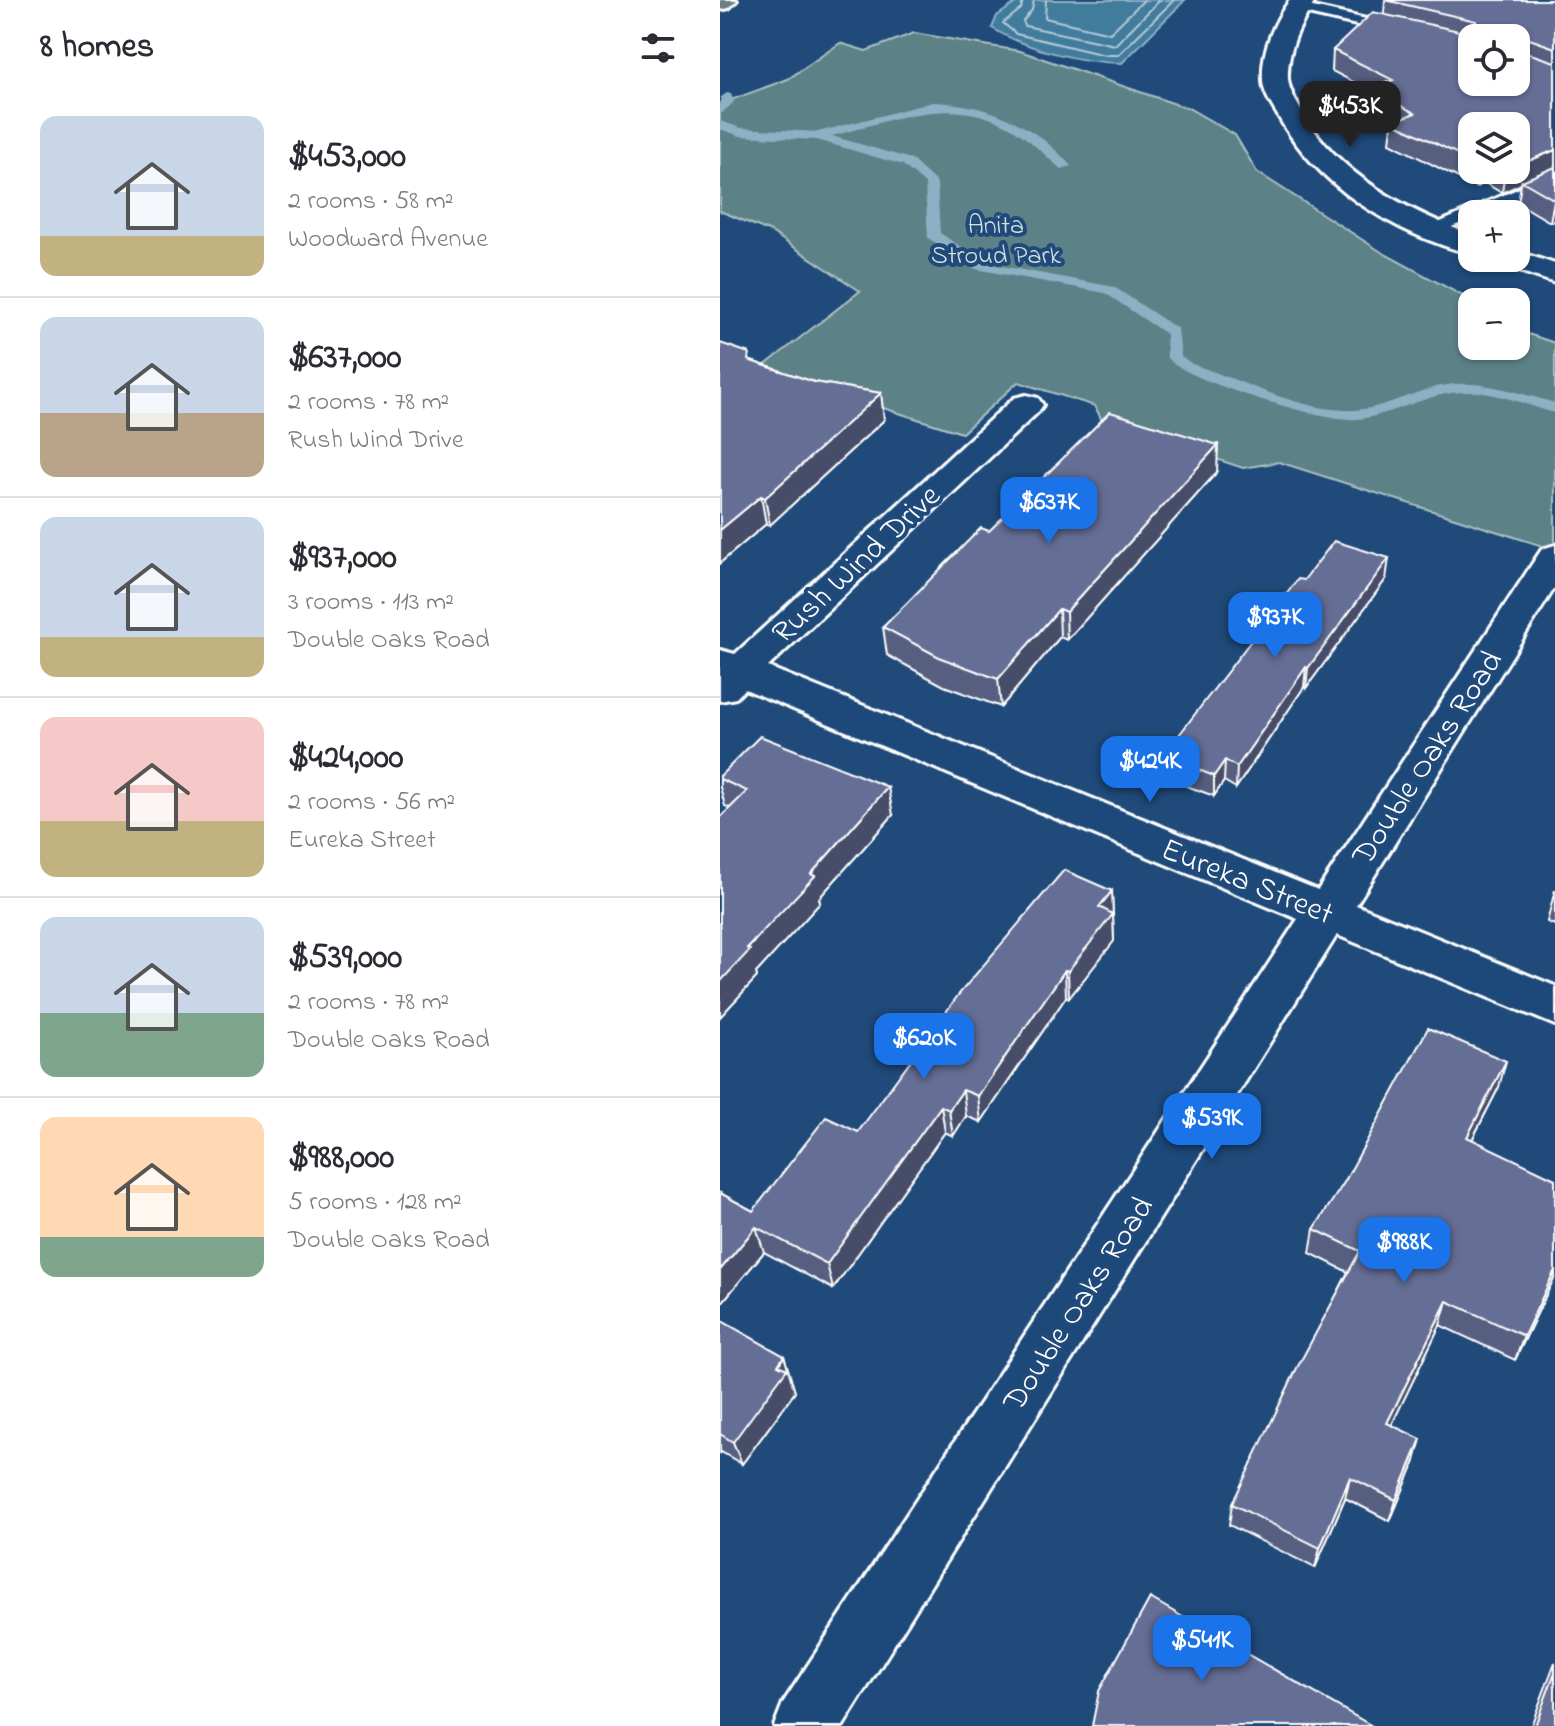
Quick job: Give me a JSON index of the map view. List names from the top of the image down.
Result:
{
  "streets": {
    "street": ["Rush Wind Drive", "Double Oaks Road", "Eureka Street"]
  },
  "crossings": [
    ["Rush Wind Drive", "Eureka Street"],
    ["Double Oaks Road", "Eureka Street"]
  ],
  "parks": ["Anita Stroud Park"],
  "page": {
    "heading": "8 homes",
    "map_buttons": ["+", "−"],
    "price": [
      "$453K",
      "$637K",
      "$937K",
      "$424K",
      "$620K",
      "$539K",
      "$988K",
      "$541K"
    ],
    "list": [
      {
        "name": "$453,000",
        "note": "2 rooms · 58 m² · Woodward Avenue"
      },
      {
        "name": "$637,000",
        "note": "2 rooms · 78 m² · Rush Wind Drive"
      },
      {
        "name": "$937,000",
        "note": "3 rooms · 113 m² · Double Oaks Road"
      },
      {
        "name": "$424,000",
        "note": "2 rooms · 56 m² · Eureka Street"
      },
      {
        "name": "$539,000",
        "note": "2 rooms · 78 m² · Double Oaks Road"
      },
      {
        "name": "$988,000",
        "note": "5 rooms · 128 m² · Double Oaks Road"
      }
    ]
  }
}
